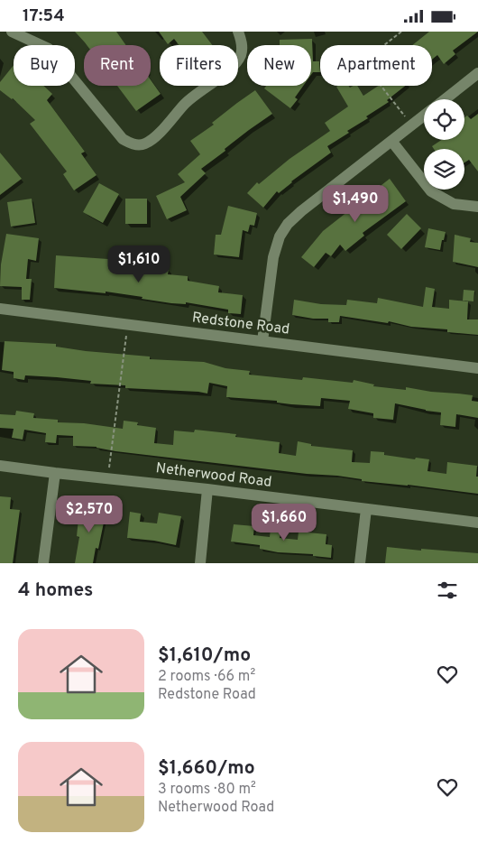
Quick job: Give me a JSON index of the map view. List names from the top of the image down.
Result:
{
  "streets": {
    "street": ["Redstone Road", "Netherwood Road"]
  },
  "page": {
    "status": "17:54",
    "chip": [
      "Buy",
      "Rent",
      "Filters",
      "New",
      "Apartment"
    ],
    "price": [
      "$1,490",
      "$1,610",
      "$2,570",
      "$1,660"
    ],
    "heading": "4 homes",
    "list": [
      {
        "name": "$1,610/mo",
        "note": "2 rooms · 66 m² · Redstone Road"
      },
      {
        "name": "$1,660/mo",
        "note": "3 rooms · 80 m² · Netherwood Road"
      }
    ]
  }
}
